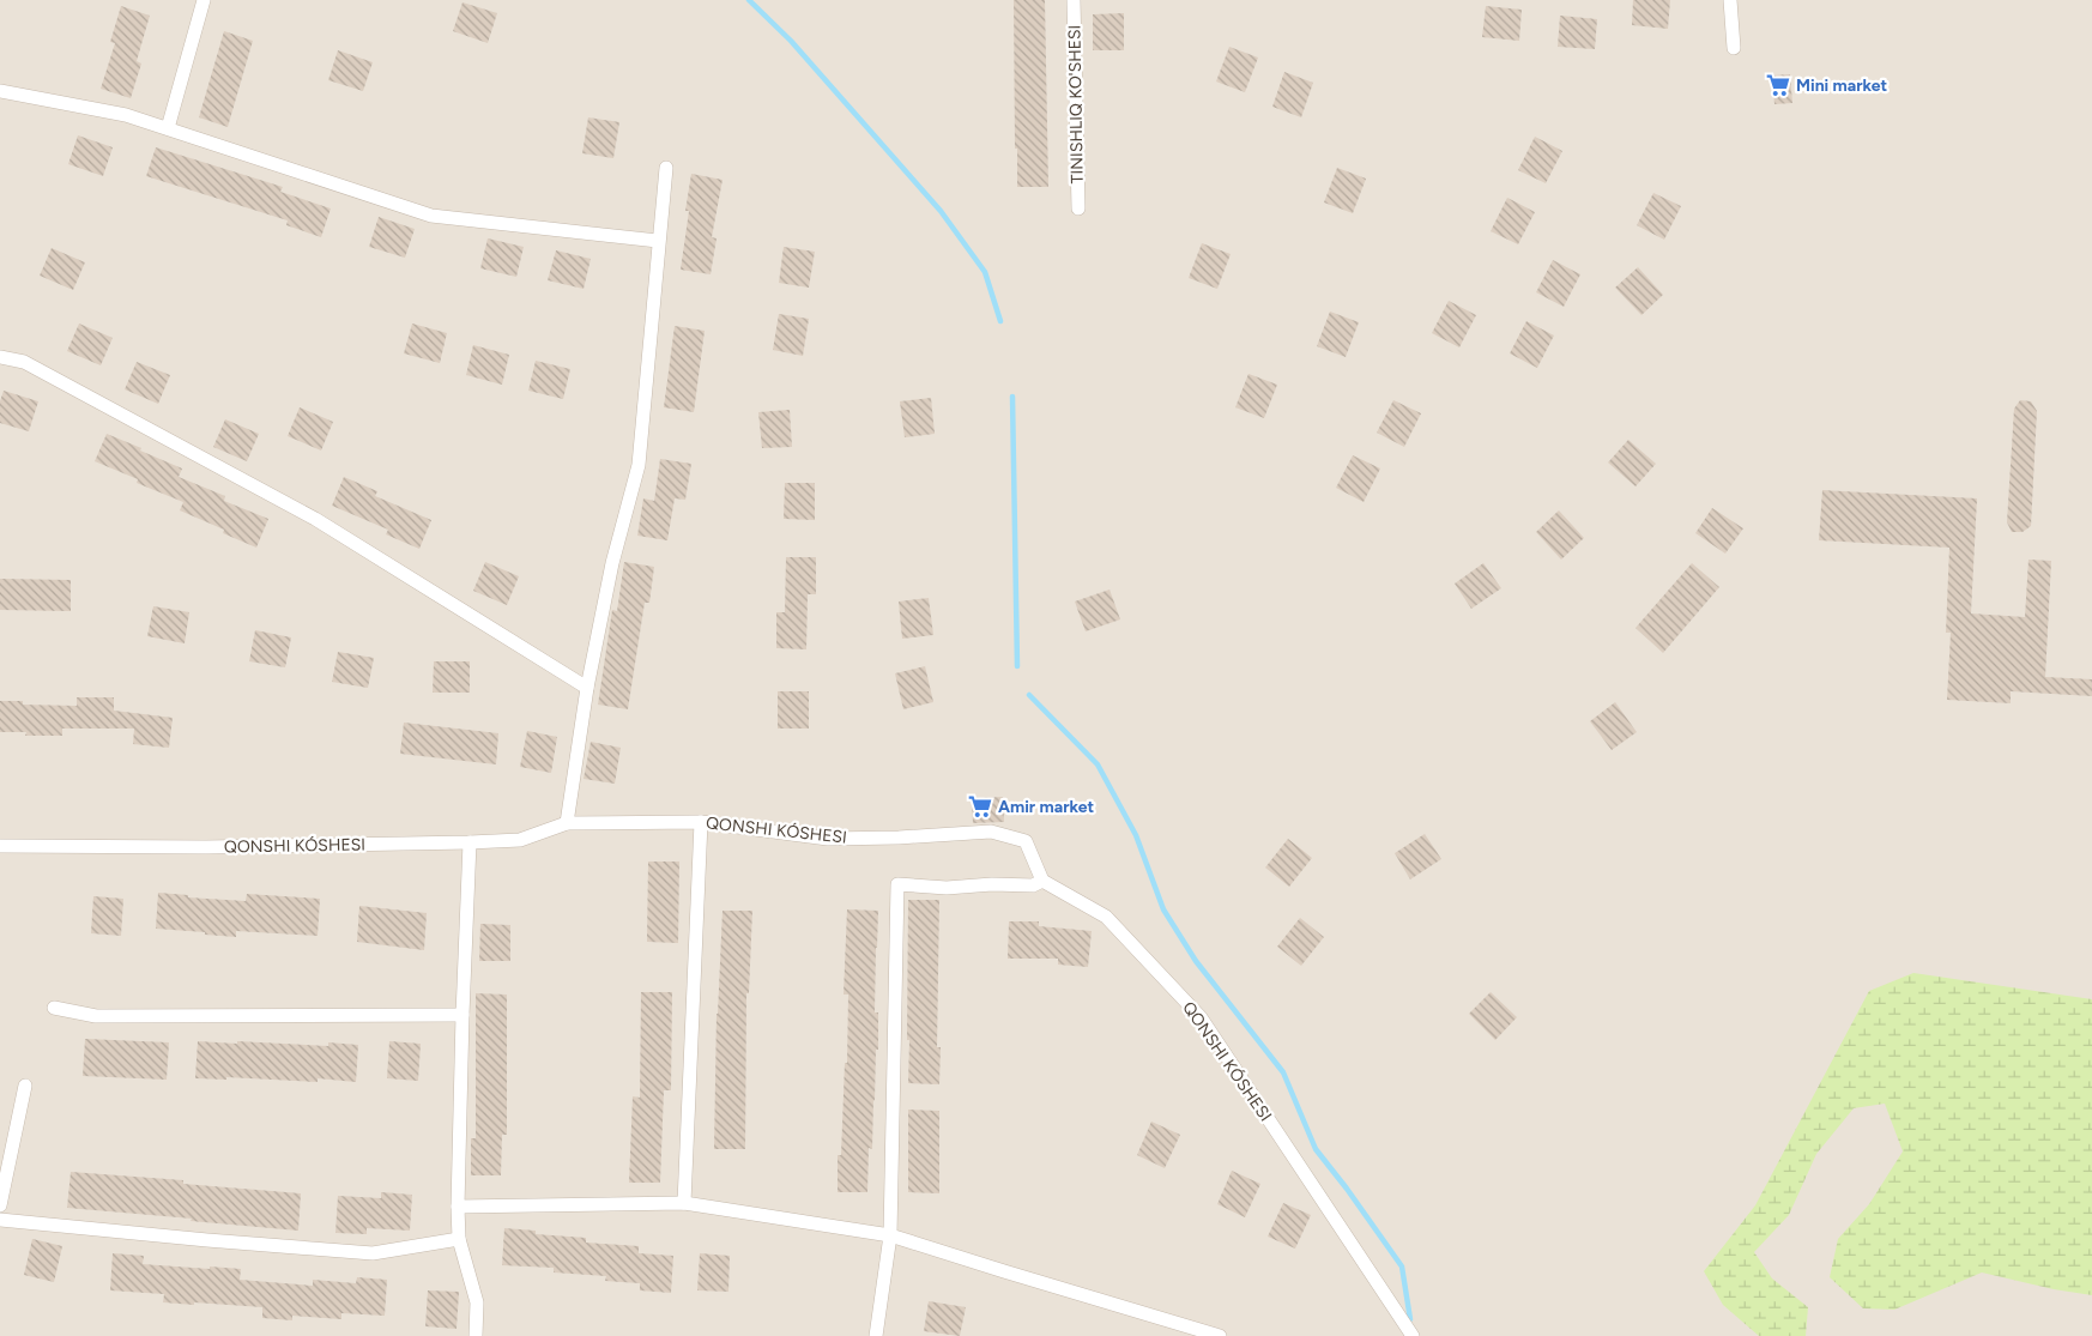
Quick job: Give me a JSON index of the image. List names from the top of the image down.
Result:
{
  "streets": {
    "street": ["TINISHLIQ KO'SHESI"]
  },
  "places": {
    "supermarket": ["Mini market", "Amir market"]
  }
}
